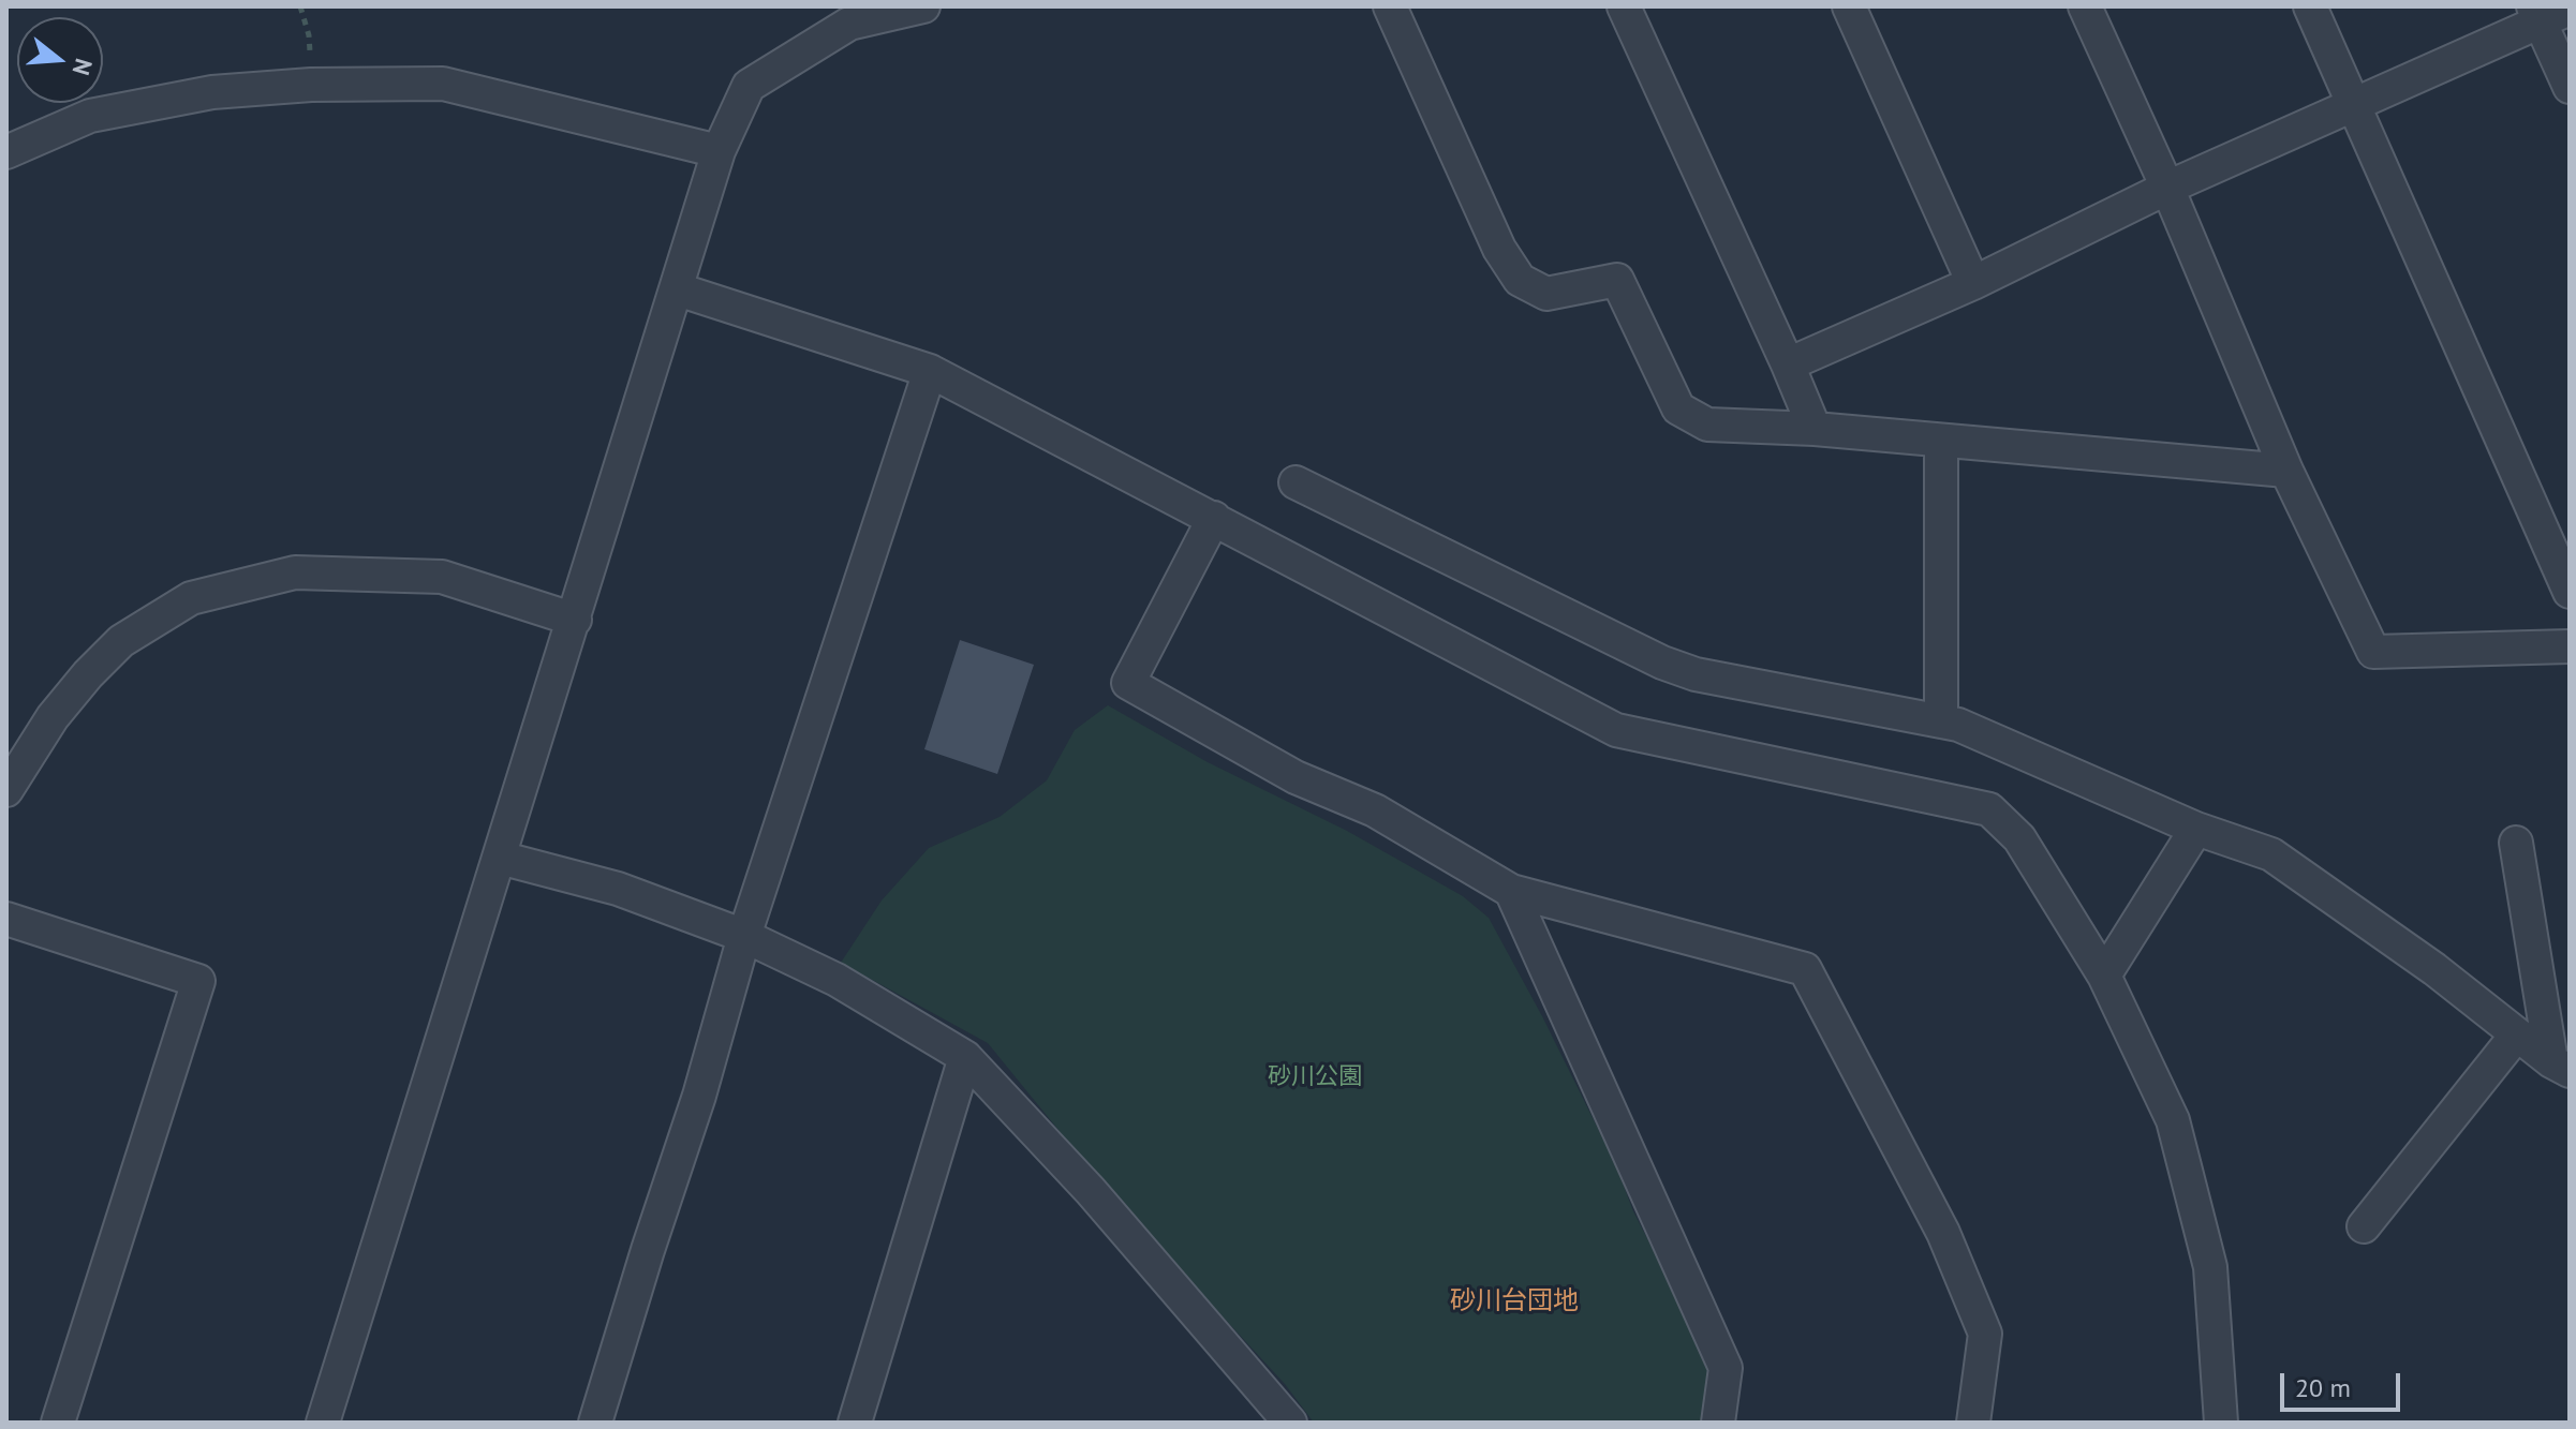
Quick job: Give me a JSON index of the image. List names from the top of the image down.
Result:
{
  "districts": ["砂川台団地"],
  "parks": ["砂川公園"],
  "scale_bar": "20 m",
  "north": "right"
}
